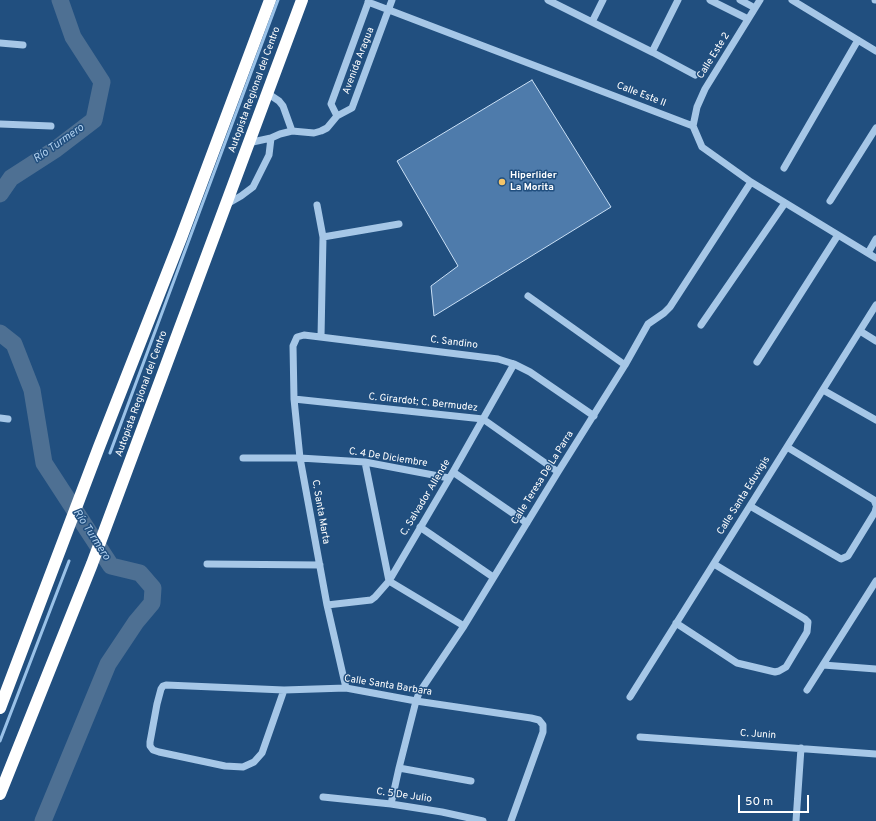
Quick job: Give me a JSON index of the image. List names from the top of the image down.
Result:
{
  "streets": {
    "highway": ["Autopista Regional del Centro"],
    "street": [
      "Calle Este 2",
      "Avenida Aragua",
      "Calle Este II",
      "C. Sandino",
      "C. Girardot; C. Bermudez",
      "C. 4 De Diciembre",
      "Calle Teresa De La Parra",
      "Calle Santa Eduvigis",
      "C. Salvador Allende",
      "C. Santa Marta",
      "Calle Santa Barbara",
      "C. Junin",
      "C. 5 De Julio"
    ]
  },
  "crossings": [
    ["Calle Este 2", "Calle Este II"],
    ["Avenida Aragua", "Calle Este II"],
    ["C. Sandino", "Calle Teresa De La Parra"],
    ["C. Sandino", "C. Salvador Allende"],
    ["C. Sandino", "C. Santa Marta"],
    ["C. Girardot; C. Bermudez", "Calle Teresa De La Parra"],
    ["C. Girardot; C. Bermudez", "C. Salvador Allende"],
    ["C. Girardot; C. Bermudez", "C. Santa Marta"],
    ["C. 4 De Diciembre", "Calle Teresa De La Parra"],
    ["C. 4 De Diciembre", "C. Salvador Allende"],
    ["C. 4 De Diciembre", "C. Santa Marta"],
    ["Calle Teresa De La Parra", "Calle Santa Barbara"],
    ["Calle Teresa De La Parra", "C. 5 De Julio"],
    ["C. Salvador Allende", "C. Santa Marta"],
    ["C. Santa Marta", "Calle Santa Barbara"]
  ],
  "water": ["Río Turmero"],
  "places": ["Hiperlider La Morita"],
  "scale_bar": "50 m"
}
